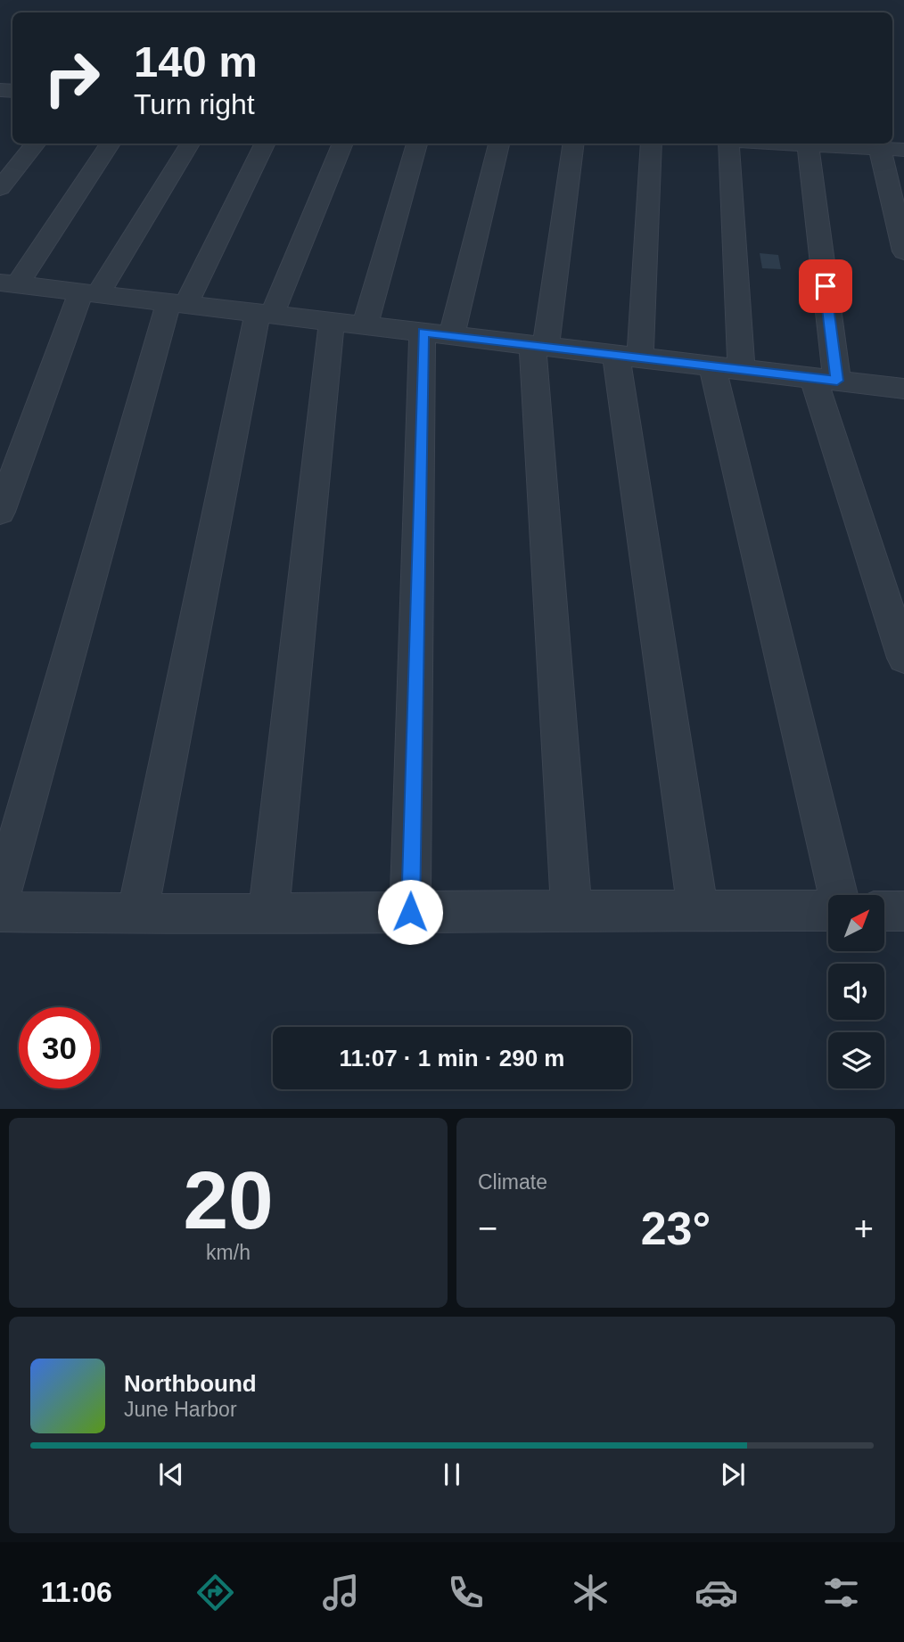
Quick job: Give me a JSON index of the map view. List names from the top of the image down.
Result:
{
  "north": "top right",
  "page": {
    "turn": ["140 m", "Turn right"],
    "limit": "30",
    "trip": "11:07 · 1 min · 290 m",
    "tile": [
      ["20", "km/h"],
      "Climate"
    ],
    "heat": ["−", "23°", "+"],
    "song": ["Northbound", "June Harbor"],
    "tabs": "11:06"
  }
}
